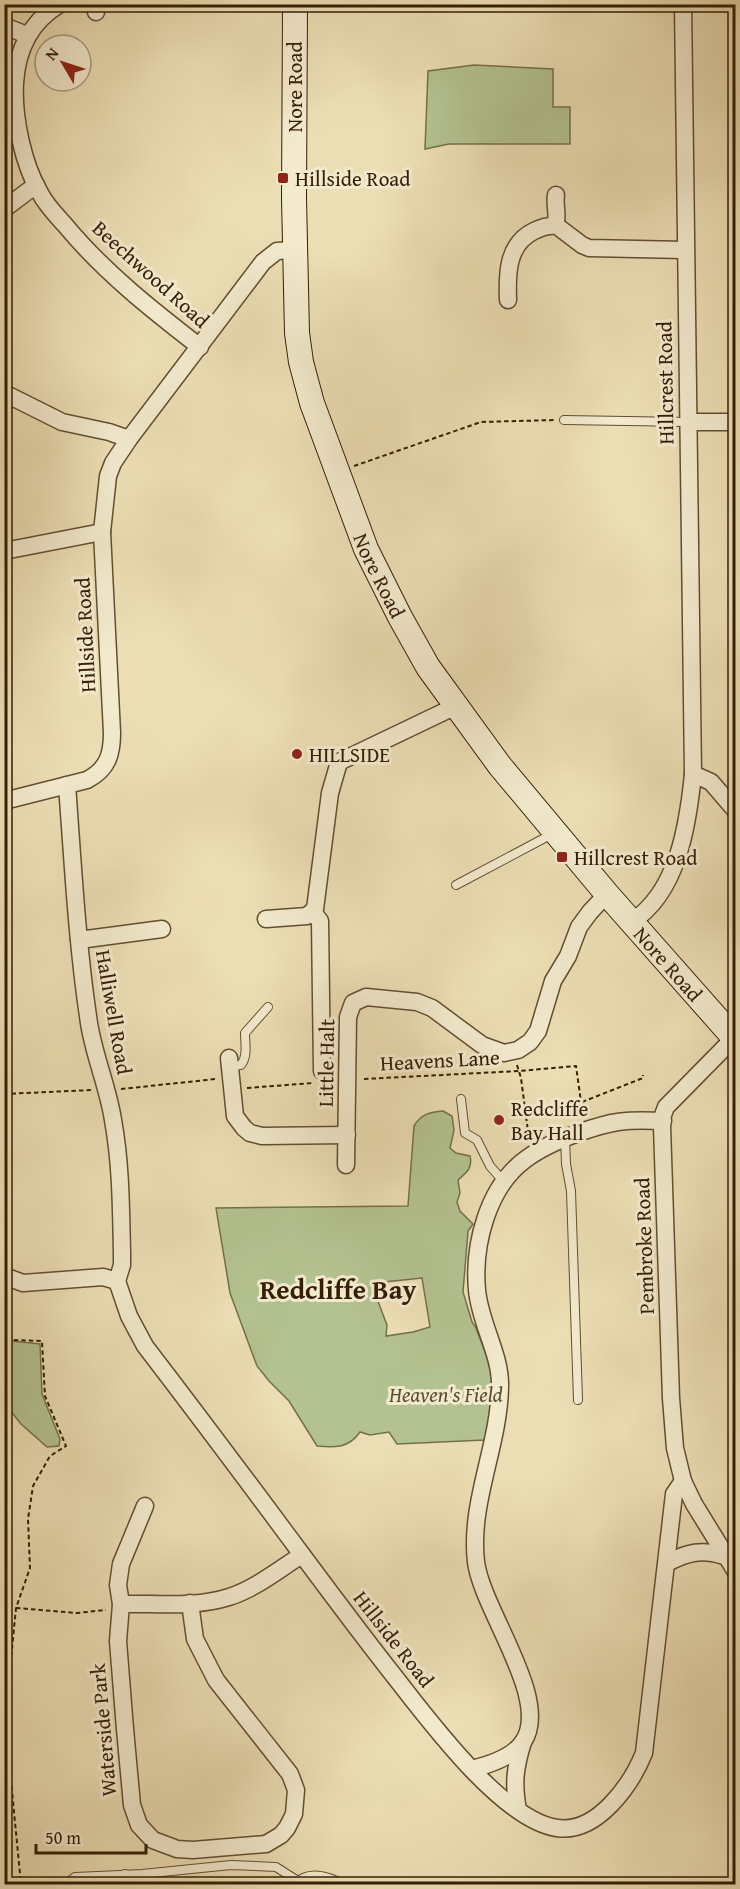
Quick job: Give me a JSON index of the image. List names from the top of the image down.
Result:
{
  "streets": {
    "street": [
      "Nore Road",
      "Beechwood Road",
      "Hillcrest Road",
      "Hillside Road",
      "Halliwell Road",
      "Little Halt",
      "Pembroke Road",
      "Waterside Park"
    ],
    "path": ["Heavens Lane"]
  },
  "crossings": [
    ["Nore Road", "Hillcrest Road"],
    ["Nore Road", "Hillside Road"],
    ["Nore Road", "Little Halt"],
    ["Nore Road", "Pembroke Road"],
    ["Beechwood Road", "Hillside Road"],
    ["Hillside Road", "Halliwell Road"],
    ["Hillside Road", "Pembroke Road"]
  ],
  "districts": ["Redcliffe Bay"],
  "parks": ["Heaven's Field"],
  "places": {
    "transit": ["Hillside Road", "Hillcrest Road"],
    "other": ["HILLSIDE", "Redcliffe Bay Hall"]
  },
  "scale_bar": "50 m",
  "north": "top left"
}
